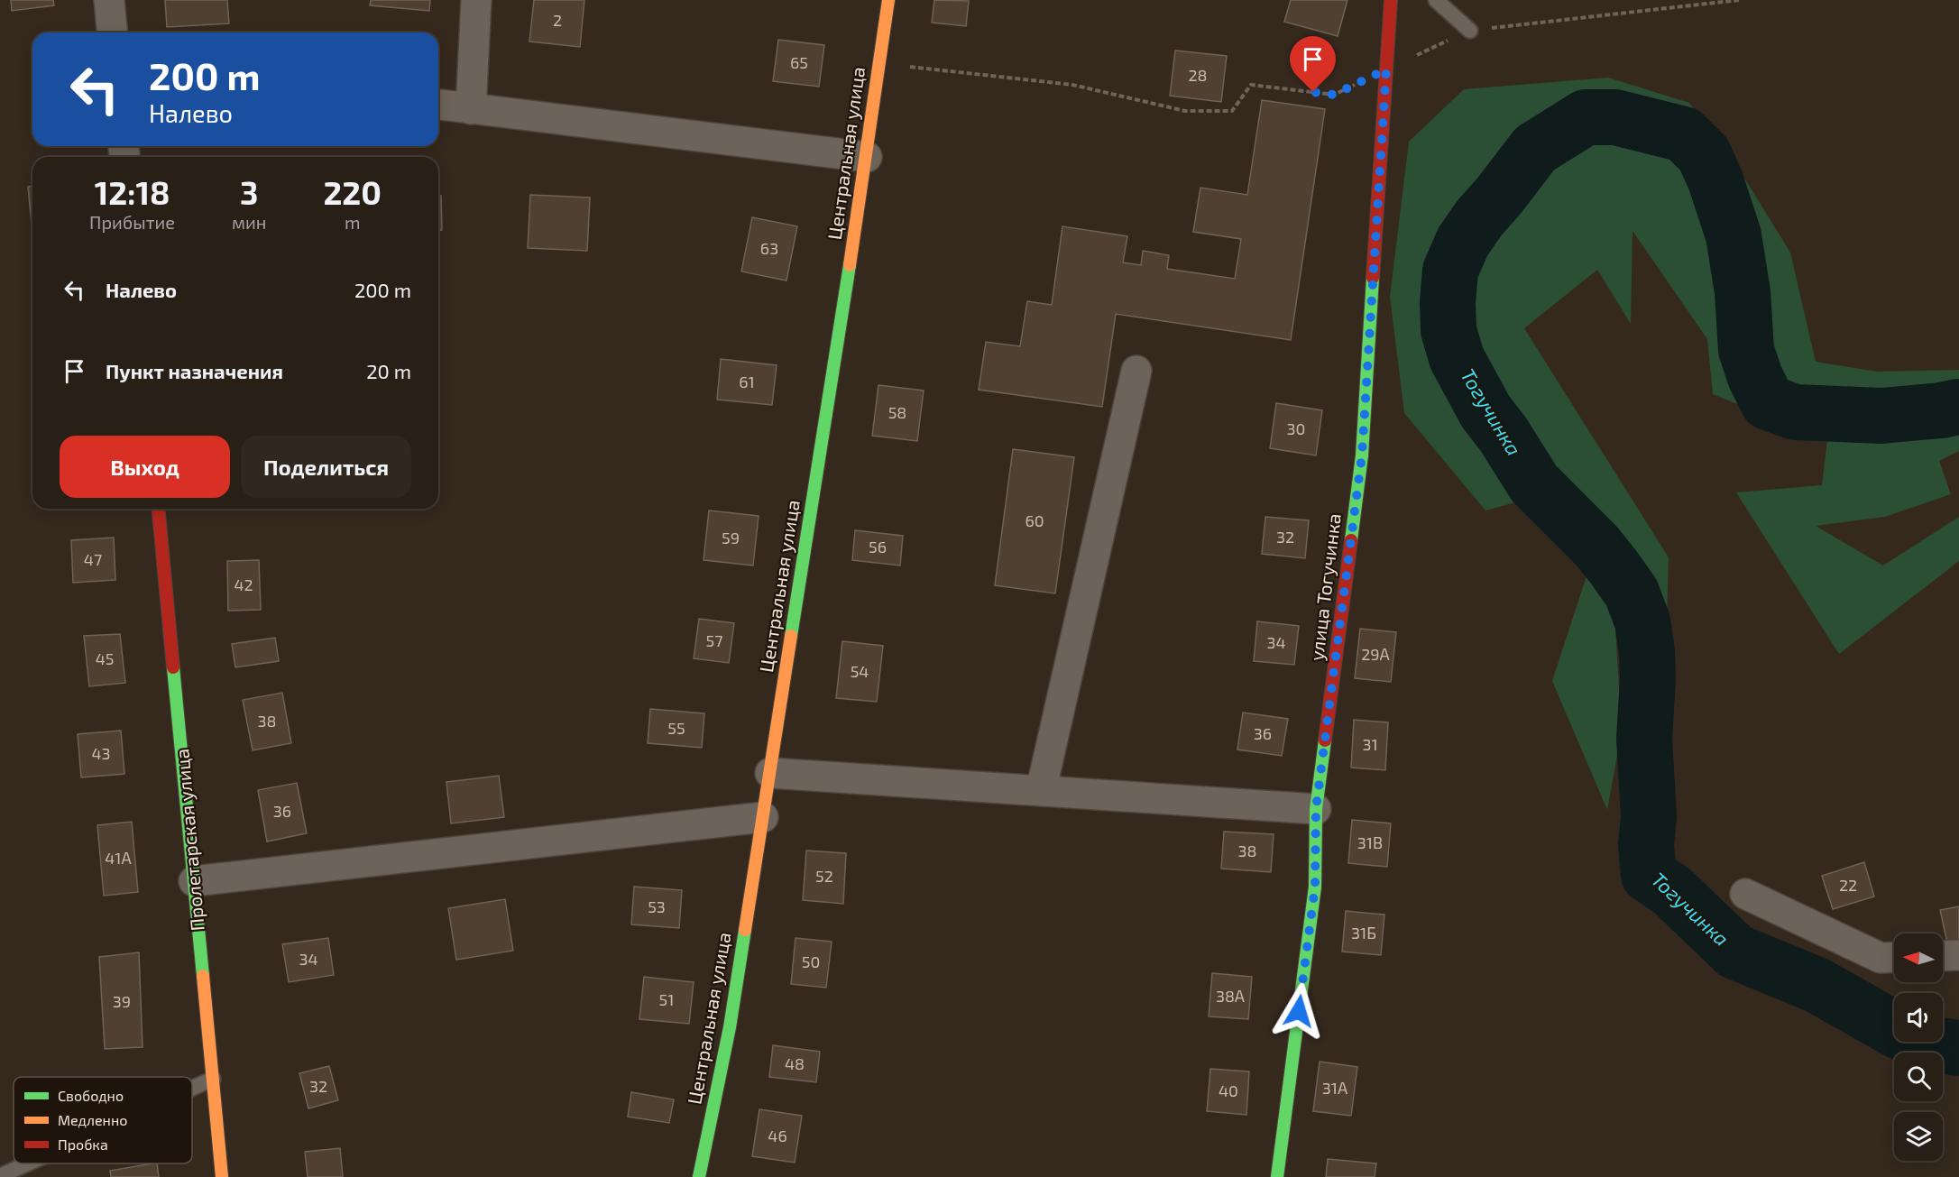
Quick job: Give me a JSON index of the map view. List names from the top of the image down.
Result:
{
  "streets": {
    "street": ["Центральная улица", "улица Тогучинка", "Пролетарская улица"]
  },
  "water": ["Тогучинка"],
  "house_numbers": [
    "2",
    "65",
    "28",
    "63",
    "61",
    "58",
    "30",
    "60",
    "32",
    "59",
    "56",
    "47",
    "42",
    "57",
    "34",
    "29А",
    "45",
    "54",
    "38",
    "55",
    "36",
    "31",
    "43",
    "36",
    "31В",
    "38",
    "41А",
    "52",
    "22",
    "53",
    "31Б",
    "34",
    "50",
    "38А",
    "51",
    "39",
    "48",
    "32",
    "31А",
    "40",
    "46"
  ],
  "legend": ["Свободно", "Медленно", "Пробка"],
  "north": "left",
  "page": {
    "turn": ["200 m", "Налево"],
    "eta": [
      "12:18",
      "Прибытие",
      "3",
      "мин",
      "220",
      "m"
    ],
    "list": [
      {
        "name": "Налево",
        "value": "200 m"
      },
      {
        "name": "Пункт назначения",
        "value": "20 m"
      }
    ],
    "buttons": ["Выход", "Поделиться"]
  }
}
